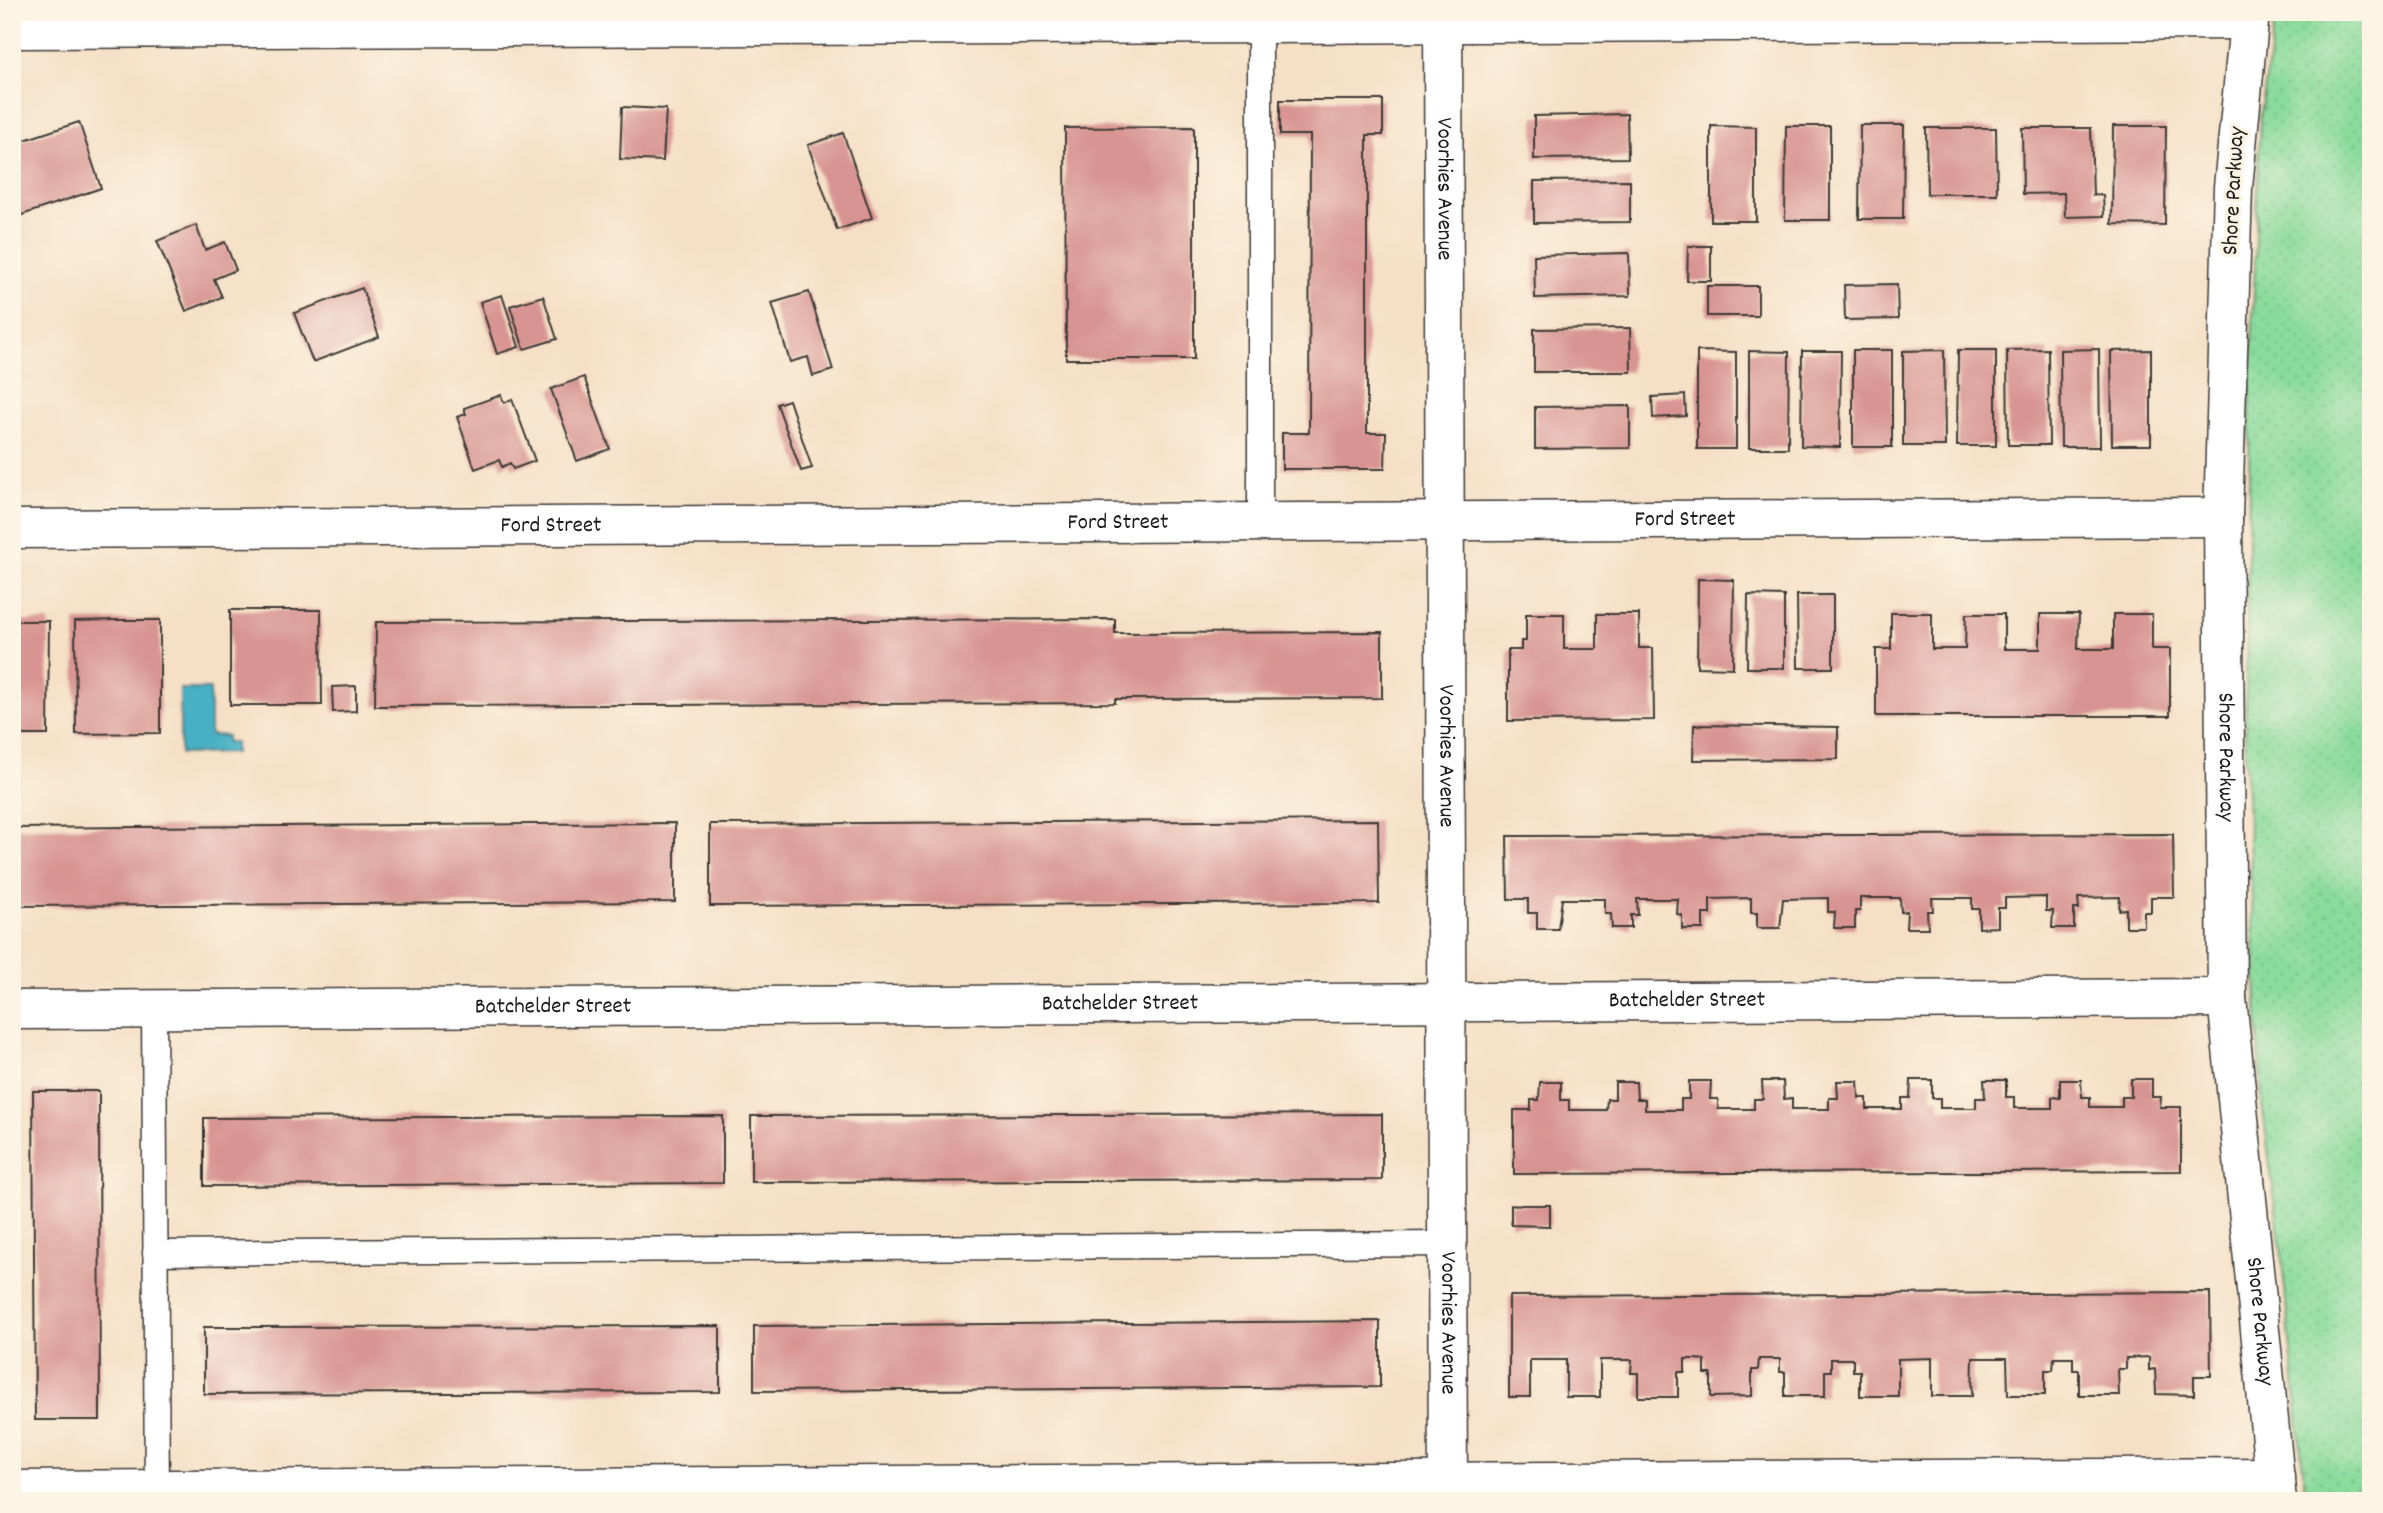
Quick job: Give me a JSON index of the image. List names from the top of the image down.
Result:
{
  "streets": {
    "street": [
      "Voorhies Avenue",
      "Shore Parkway",
      "Ford Street",
      "Batchelder Street"
    ]
  },
  "crossings": [
    ["Voorhies Avenue", "Ford Street"],
    ["Voorhies Avenue", "Batchelder Street"],
    ["Shore Parkway", "Ford Street"],
    ["Shore Parkway", "Batchelder Street"]
  ]
}
